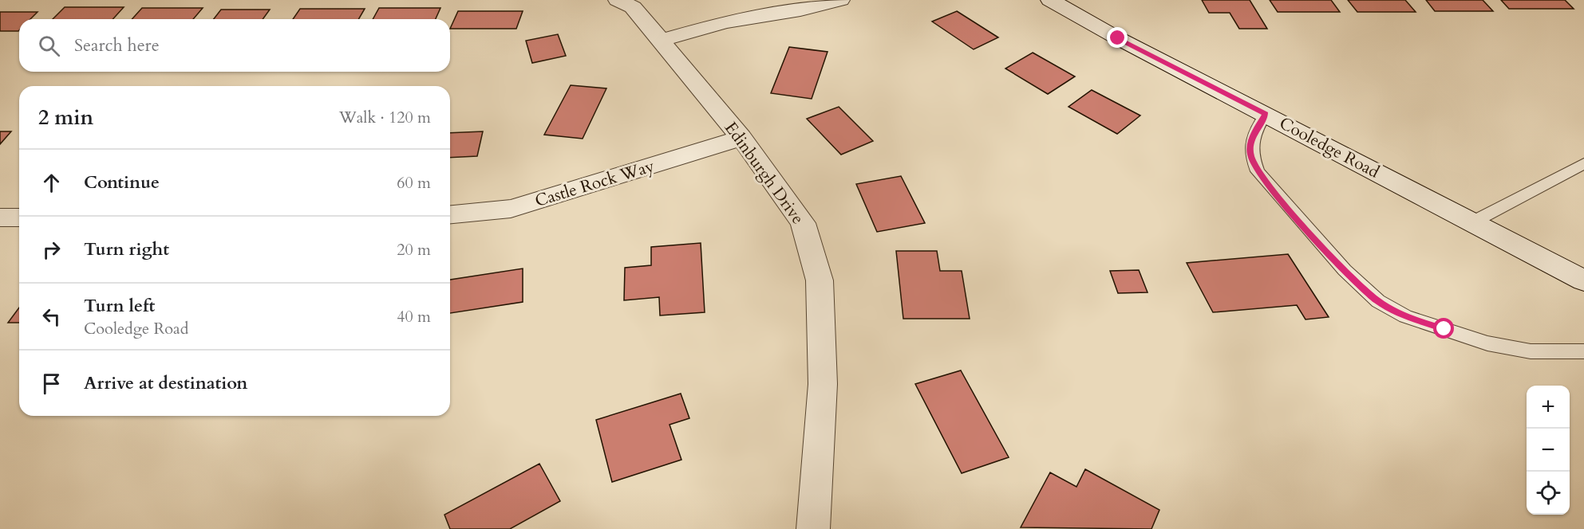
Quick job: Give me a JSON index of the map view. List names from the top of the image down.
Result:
{
  "streets": {
    "street": ["Cooledge Road", "Edinburgh Drive", "Castle Rock Way"]
  },
  "crossings": [
    ["Edinburgh Drive", "Castle Rock Way"]
  ],
  "page": {
    "search": "Search here",
    "heading": ["2 min", "Walk · 120 m"],
    "list": [
      ["Continue", "60 m"],
      ["Turn right", "20 m"],
      ["Turn left", "Cooledge Road", "40 m"],
      "Arrive at destination"
    ],
    "map_buttons": ["+", "−"]
  }
}
